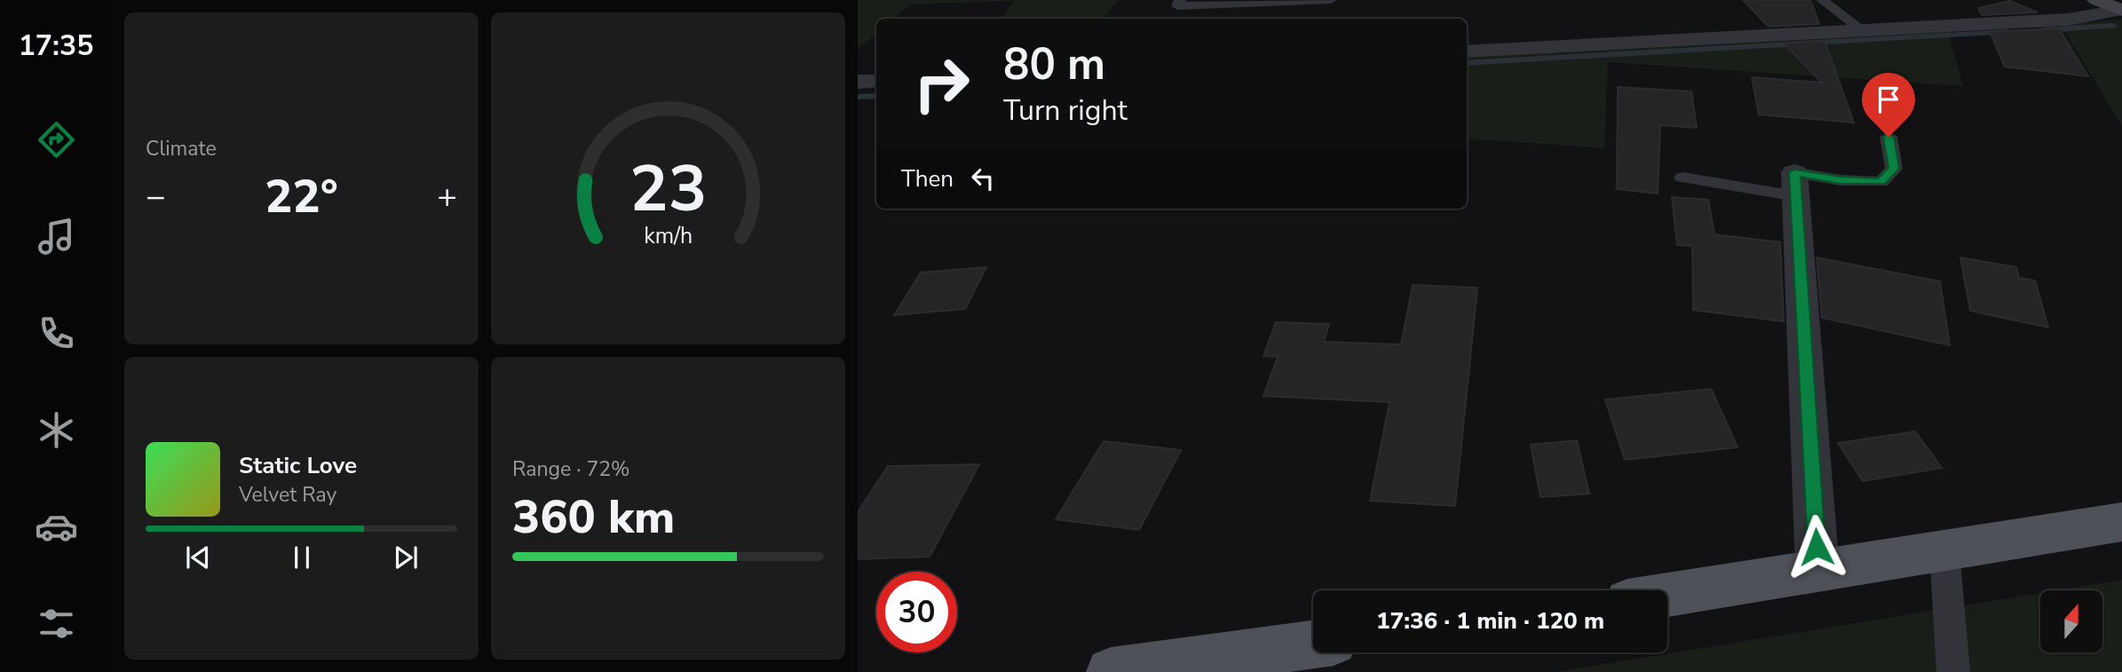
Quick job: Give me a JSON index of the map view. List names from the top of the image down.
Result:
{
  "north": "top",
  "page": {
    "tabs": "17:35",
    "tile": [
      "Climate",
      ["Range · 72%", "360 km"]
    ],
    "turn": ["80 m", "Turn right"],
    "then": "Then",
    "heat": ["−", "22°", "+"],
    "song": ["Static Love", "Velvet Ray"],
    "limit": "30",
    "trip": "17:36 · 1 min · 120 m",
    "gauge": ["23", "km/h"]
  }
}
